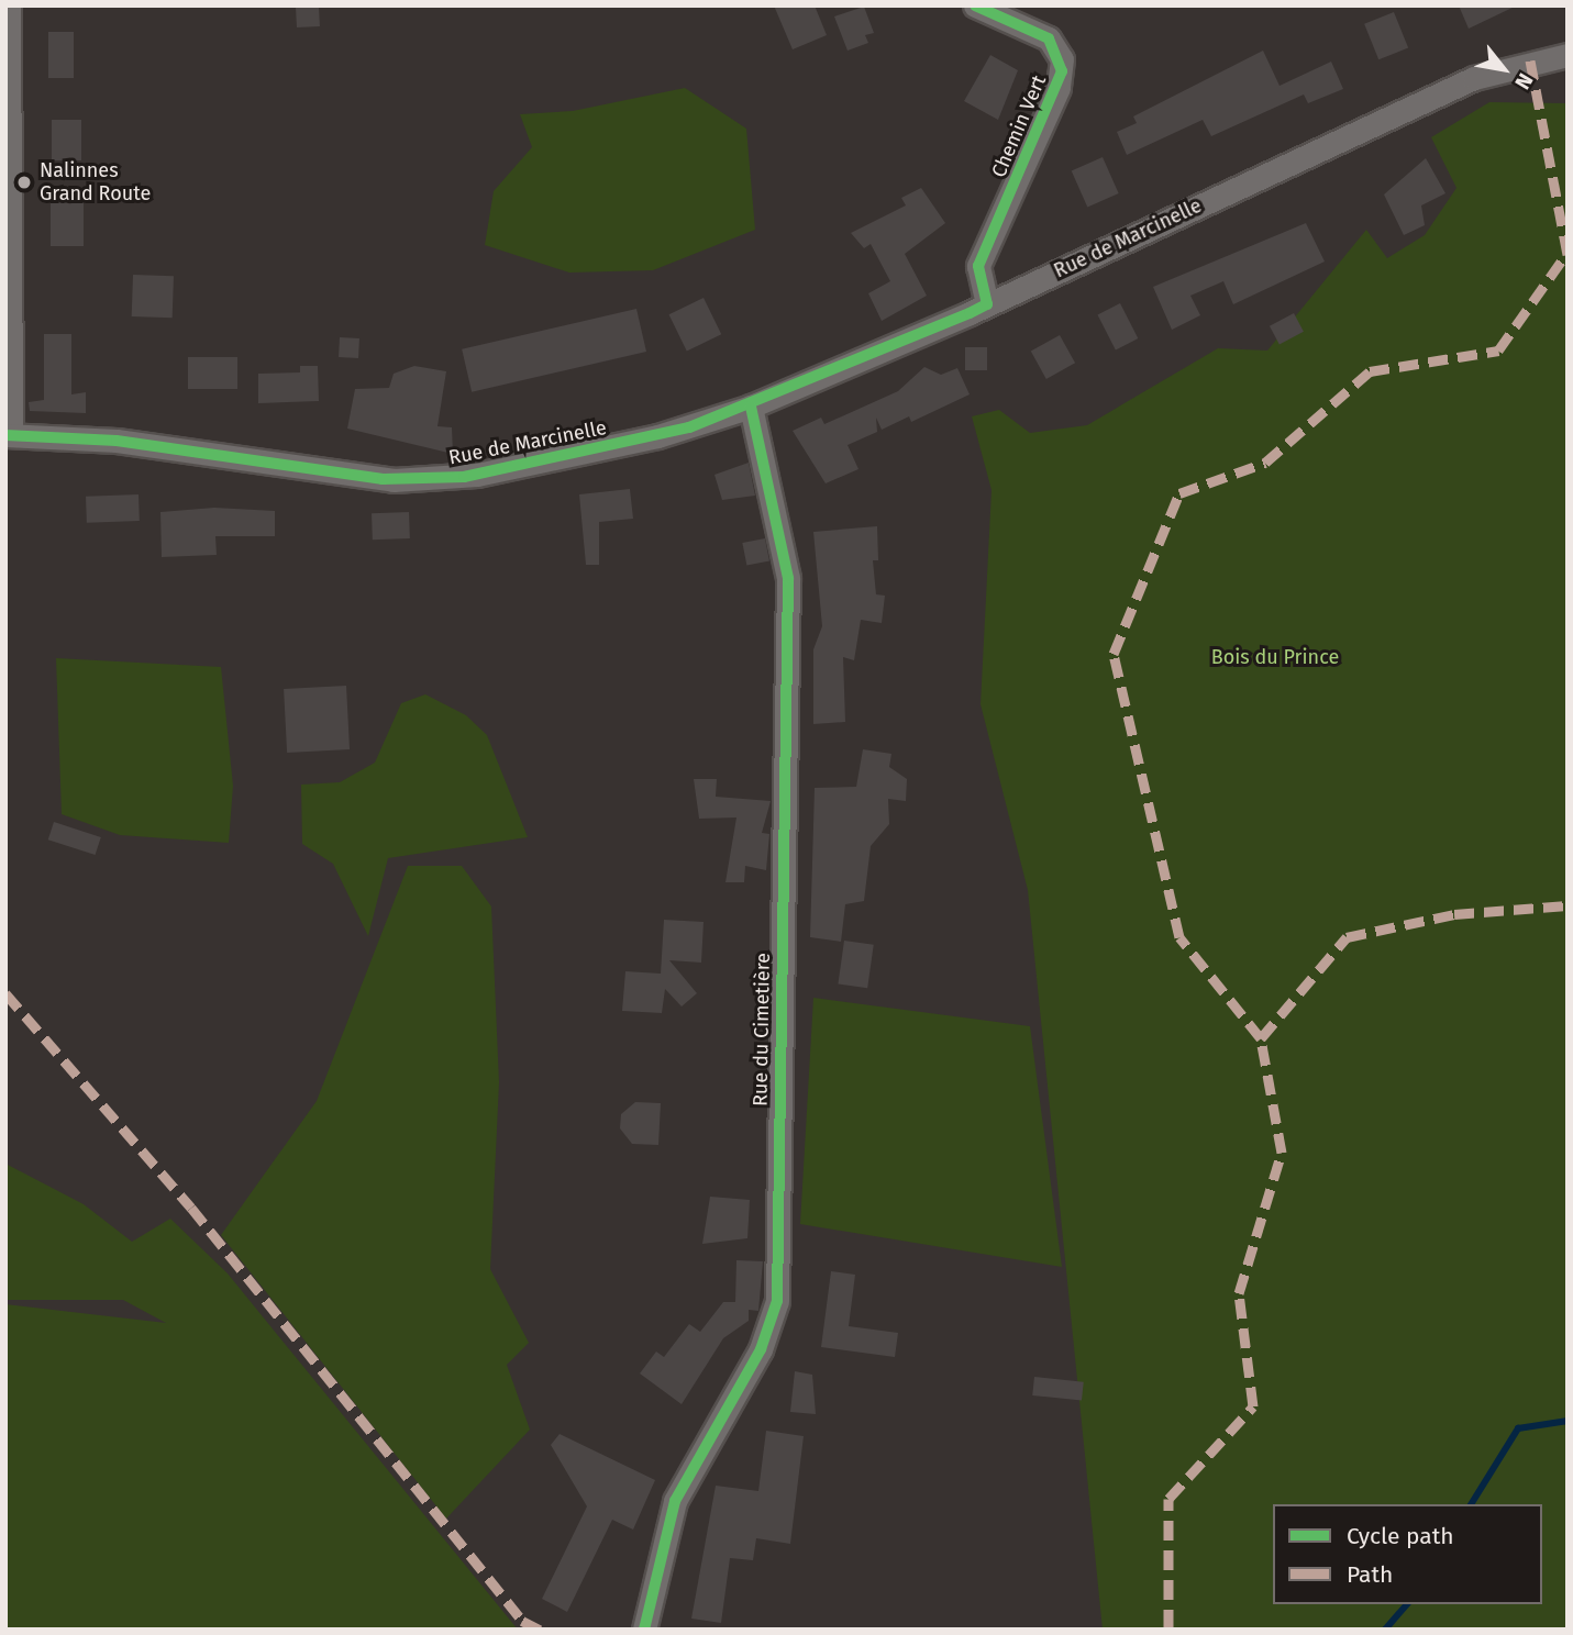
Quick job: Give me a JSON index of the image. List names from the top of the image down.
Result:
{
  "streets": {
    "street": ["Chemin Vert", "Rue de Marcinelle", "Rue du Cimetière"]
  },
  "crossings": [
    ["Chemin Vert", "Rue de Marcinelle"],
    ["Rue de Marcinelle", "Rue du Cimetière"]
  ],
  "parks": ["Bois du Prince"],
  "places": ["Nalinnes Grand Route"],
  "legend": ["Cycle path", "Path"],
  "north": "bottom right"
}
